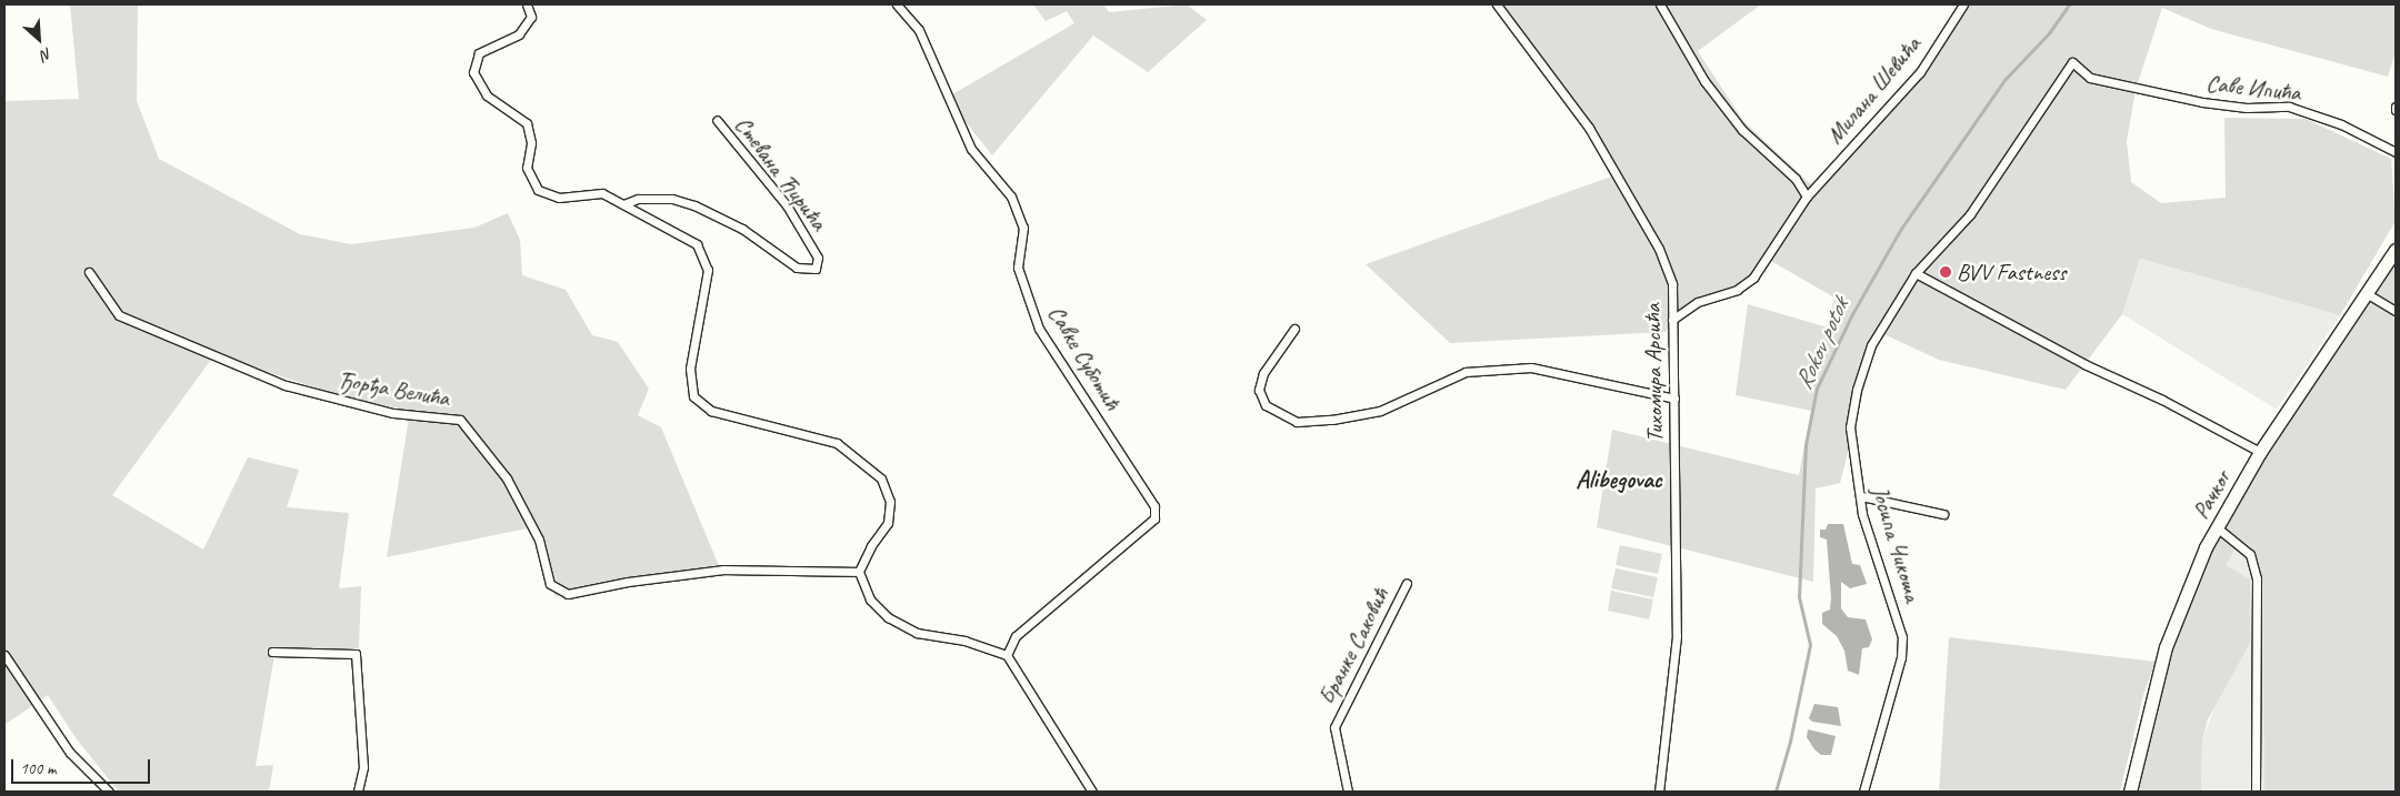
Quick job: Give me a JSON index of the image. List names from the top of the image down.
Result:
{
  "streets": {
    "main road": ["Рачког"],
    "street": [
      "Саве Ипића",
      "Милана Шевића",
      "Стевана Ћирића",
      "Савке Суботић",
      "Тихомира Арсића",
      "Ђорђа Велића",
      "Јосипа Чикоша",
      "Бранке Саковић"
    ]
  },
  "crossings": [
    ["Саве Ипића", "Јосипа Чикоша"],
    ["Милана Шевића", "Тихомира Арсића"]
  ],
  "districts": ["Alibegovac"],
  "water": ["Rokov potok"],
  "places": ["BVV Fastness"],
  "scale_bar": "100 m",
  "north": "bottom right"
}
